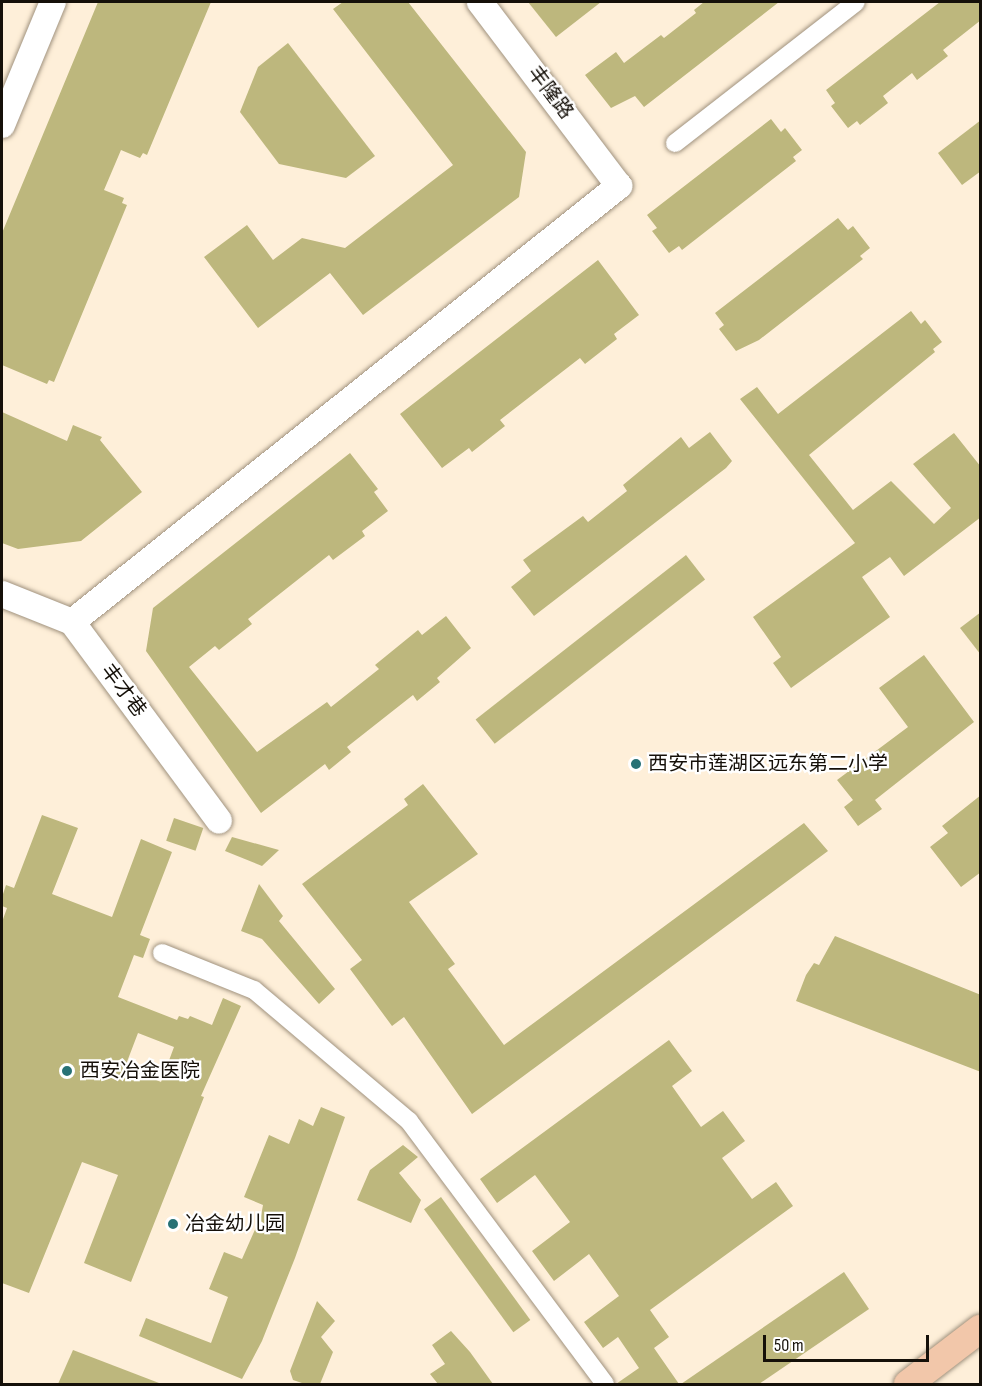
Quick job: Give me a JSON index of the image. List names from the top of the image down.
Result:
{
  "streets": {
    "street": ["丰隆路", "丰才巷"]
  },
  "crossings": [
    ["丰隆路", "丰才巷"]
  ],
  "places": ["西安市莲湖区远东第二小学", "西安冶金医院", "冶金幼儿园"],
  "scale_bar": "50 m"
}
